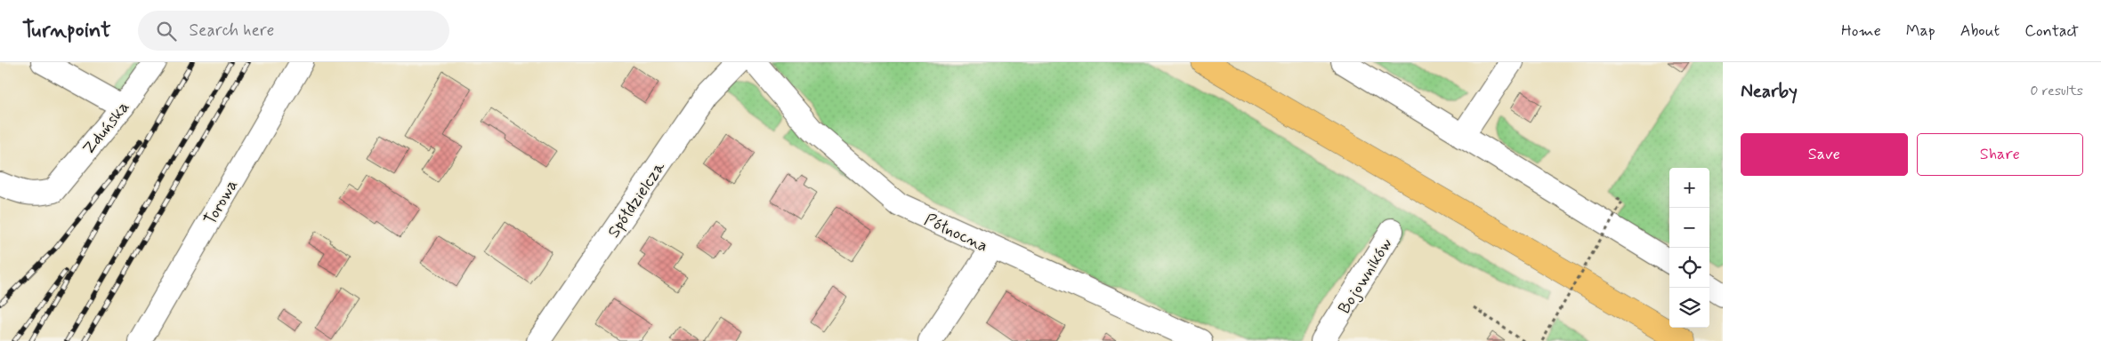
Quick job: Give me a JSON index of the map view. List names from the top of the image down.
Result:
{
  "streets": {
    "street": [
      "Zduńska",
      "Spółdzielcza",
      "Torowa",
      "Północna",
      "Bojowników"
    ]
  },
  "page": {
    "header": "Turnpoint",
    "search": "Search here",
    "nav": [
      "Home",
      "Map",
      "About",
      "Contact"
    ],
    "heading": ["Nearby", "0 results"],
    "buttons": ["Save", "Share"],
    "map_buttons": ["+", "−"]
  }
}
